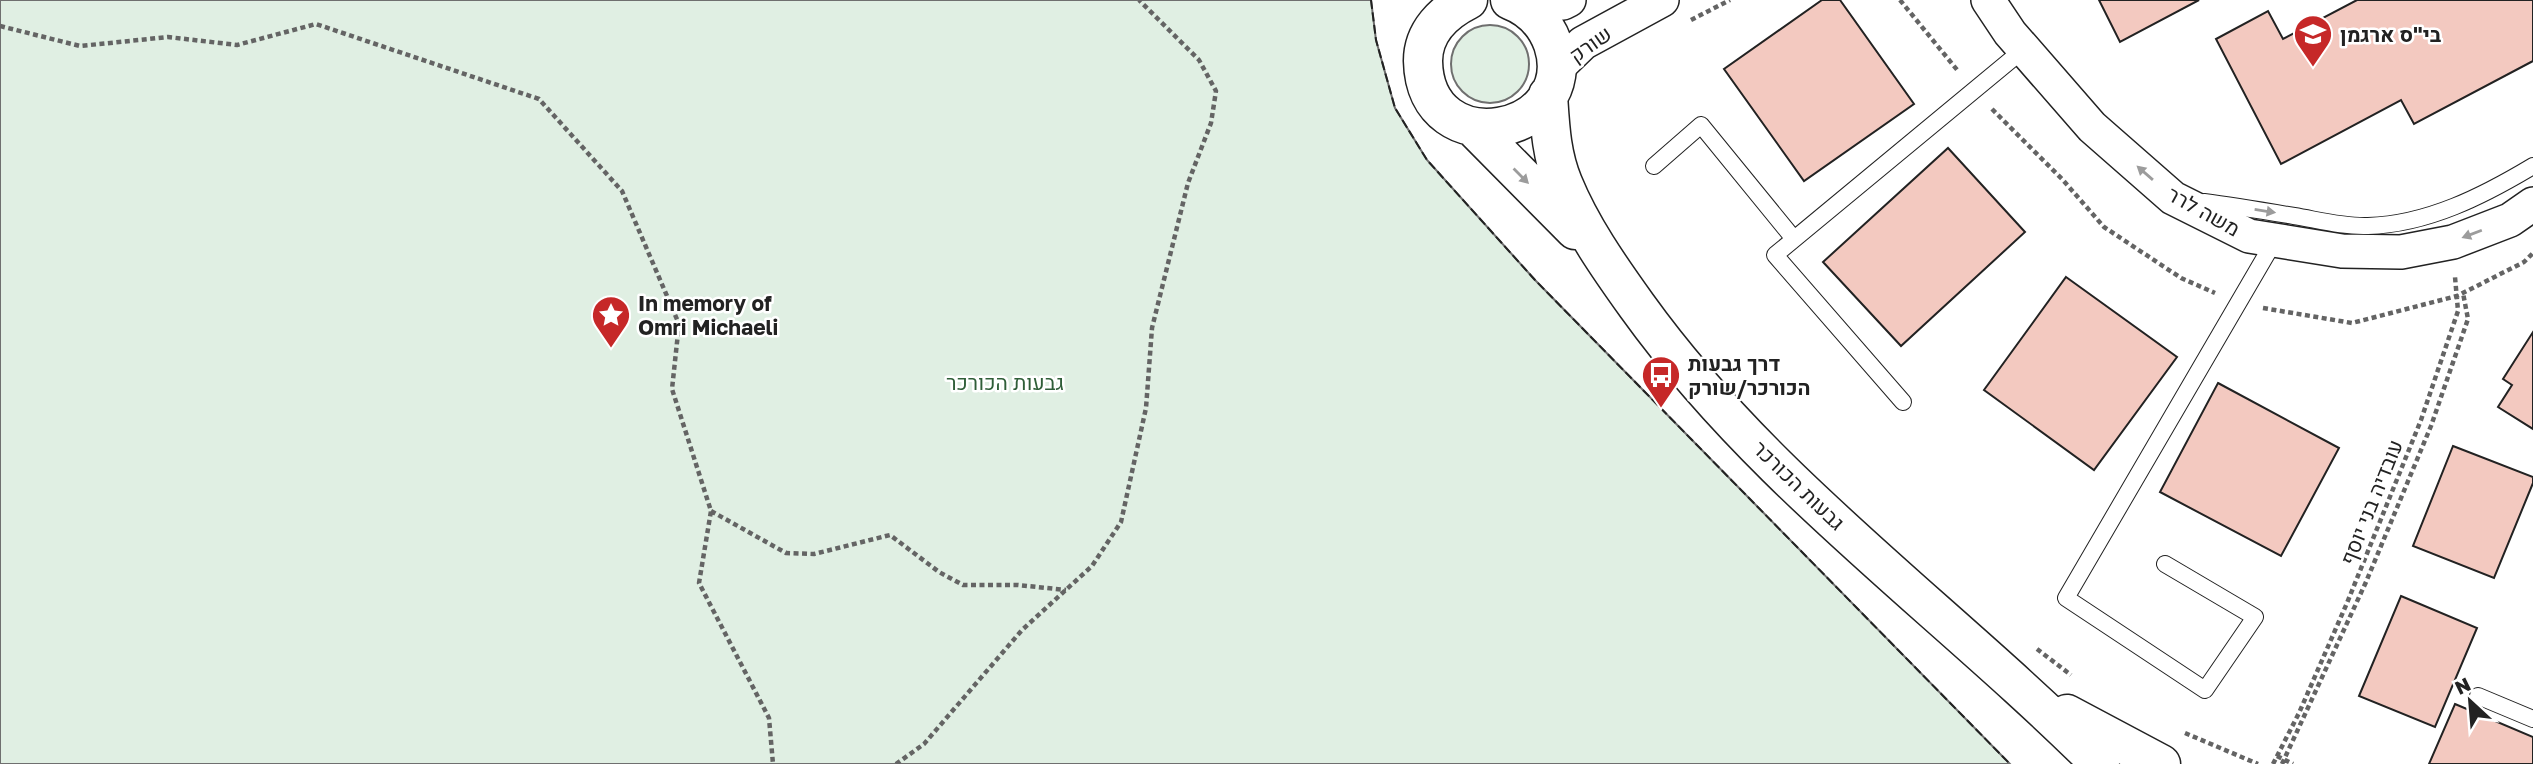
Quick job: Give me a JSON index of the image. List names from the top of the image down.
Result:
{
  "streets": {
    "street": ["שורק", "משה לרר", "גבעות הכורכר"],
    "path": ["עובדיה בני יוסף"]
  },
  "crossings": [
    ["שורק", "גבעות הכורכר"],
    ["משה לרר", "עובדיה בני יוסף"]
  ],
  "one_way": ["משה לרר"],
  "parks": ["גבעות הכורכר"],
  "places": {
    "school or university": ["בי\"ס ארגמן"],
    "place": ["In memory of Omri Michaeli"],
    "bus stop": ["דרך גבעות הכורכר/שורק"]
  },
  "north": "top left"
}
